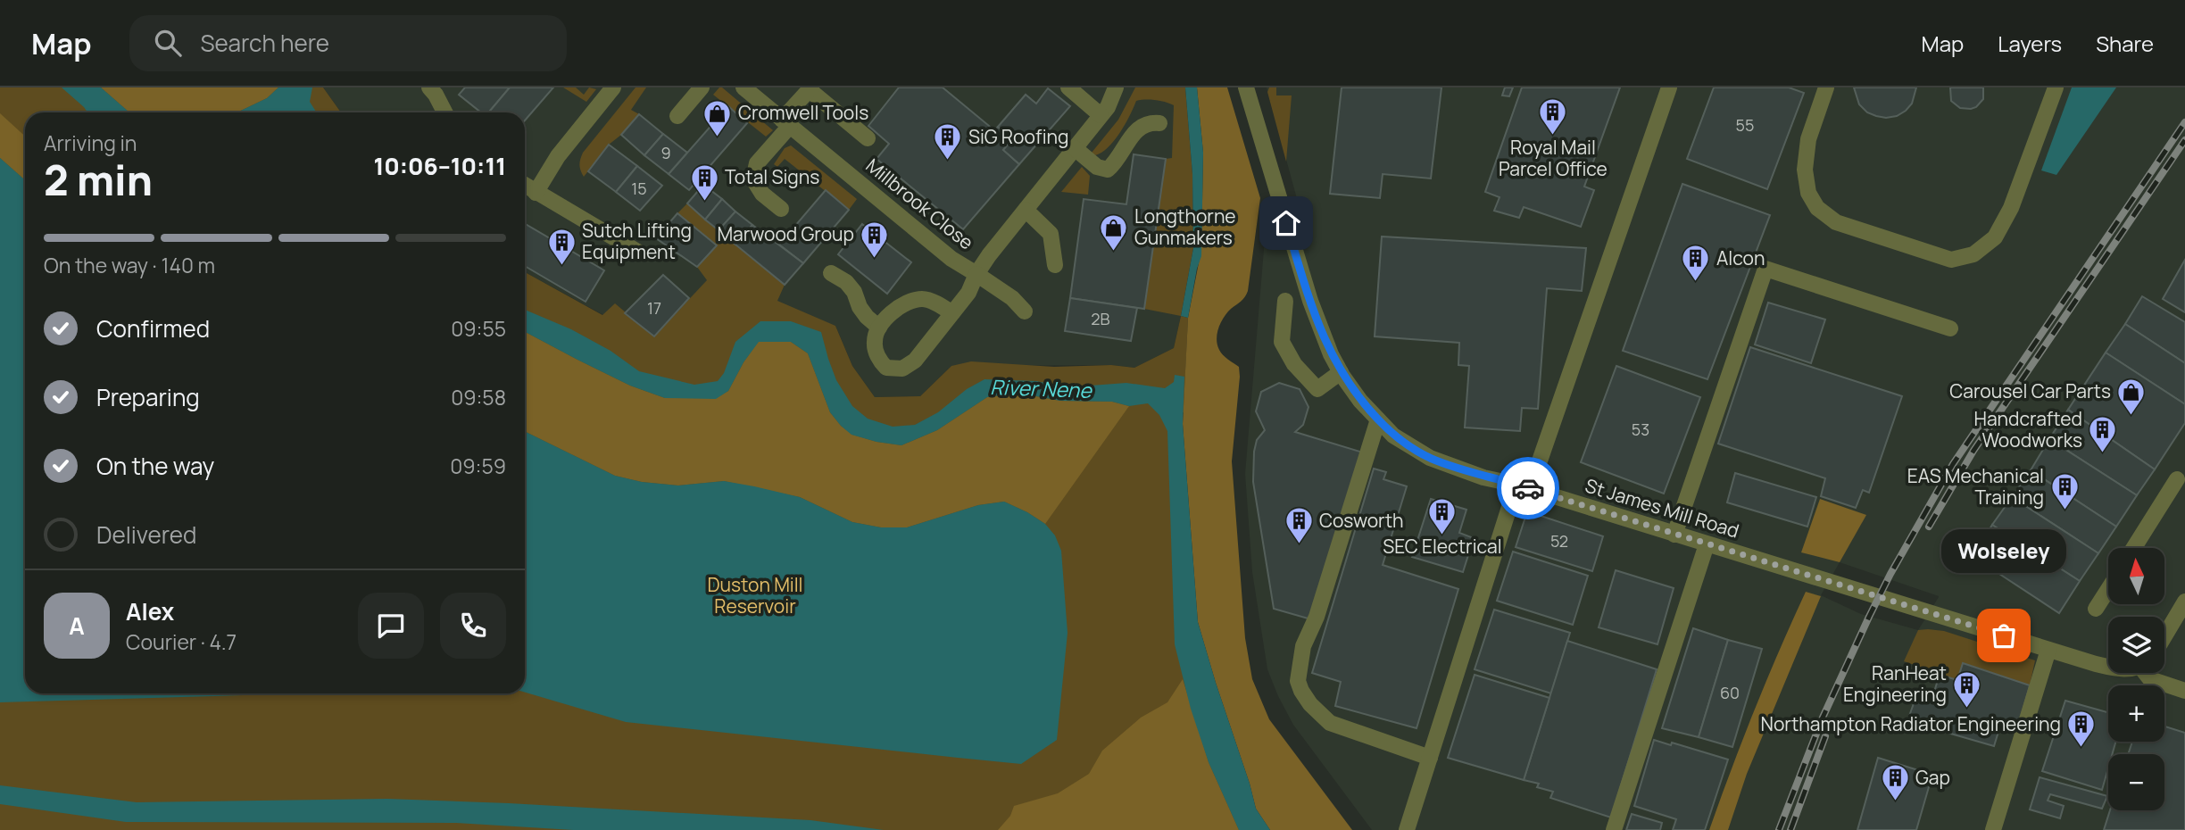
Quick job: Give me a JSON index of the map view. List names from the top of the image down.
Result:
{
  "streets": {
    "street": ["Millbrook Close", "St James Mill Road"]
  },
  "water": ["River Nene"],
  "parks": ["Duston Mill Reservoir"],
  "places": {
    "building": [
      "Royal Mail Parcel Office",
      "SiG Roofing",
      "Total Signs",
      "Marwood Group",
      "Sutch Lifting Equipment",
      "Alcon",
      "Handcrafted Woodworks",
      "EAS Mechanical Training",
      "SEC Electrical",
      "Cosworth",
      "RanHeat Engineering",
      "Northampton Radiator Engineering",
      "Gap"
    ],
    "shop": ["Cromwell Tools", "Longthorne Gunmakers", "Carousel Car Parts"],
    "other": ["Wolseley"]
  },
  "house_numbers": [
    "55",
    "9",
    "15",
    "17",
    "2B",
    "53",
    "52",
    "60"
  ],
  "north": "top",
  "page": {
    "header": "Map",
    "search": "Search here",
    "nav": ["Map", "Layers", "Share"],
    "heading": ["2 min", "Arriving in", "10:06–10:11"],
    "panel": ["Alex", "Courier · 4.7"],
    "bar": "On the way · 140 m",
    "list": [
      ["Confirmed", "09:55"],
      ["Preparing", "09:58"],
      ["On the way", "09:59"],
      "Delivered"
    ],
    "bubble": "Wolseley",
    "map_buttons": ["+", "−"],
    "round": "A"
  }
}
